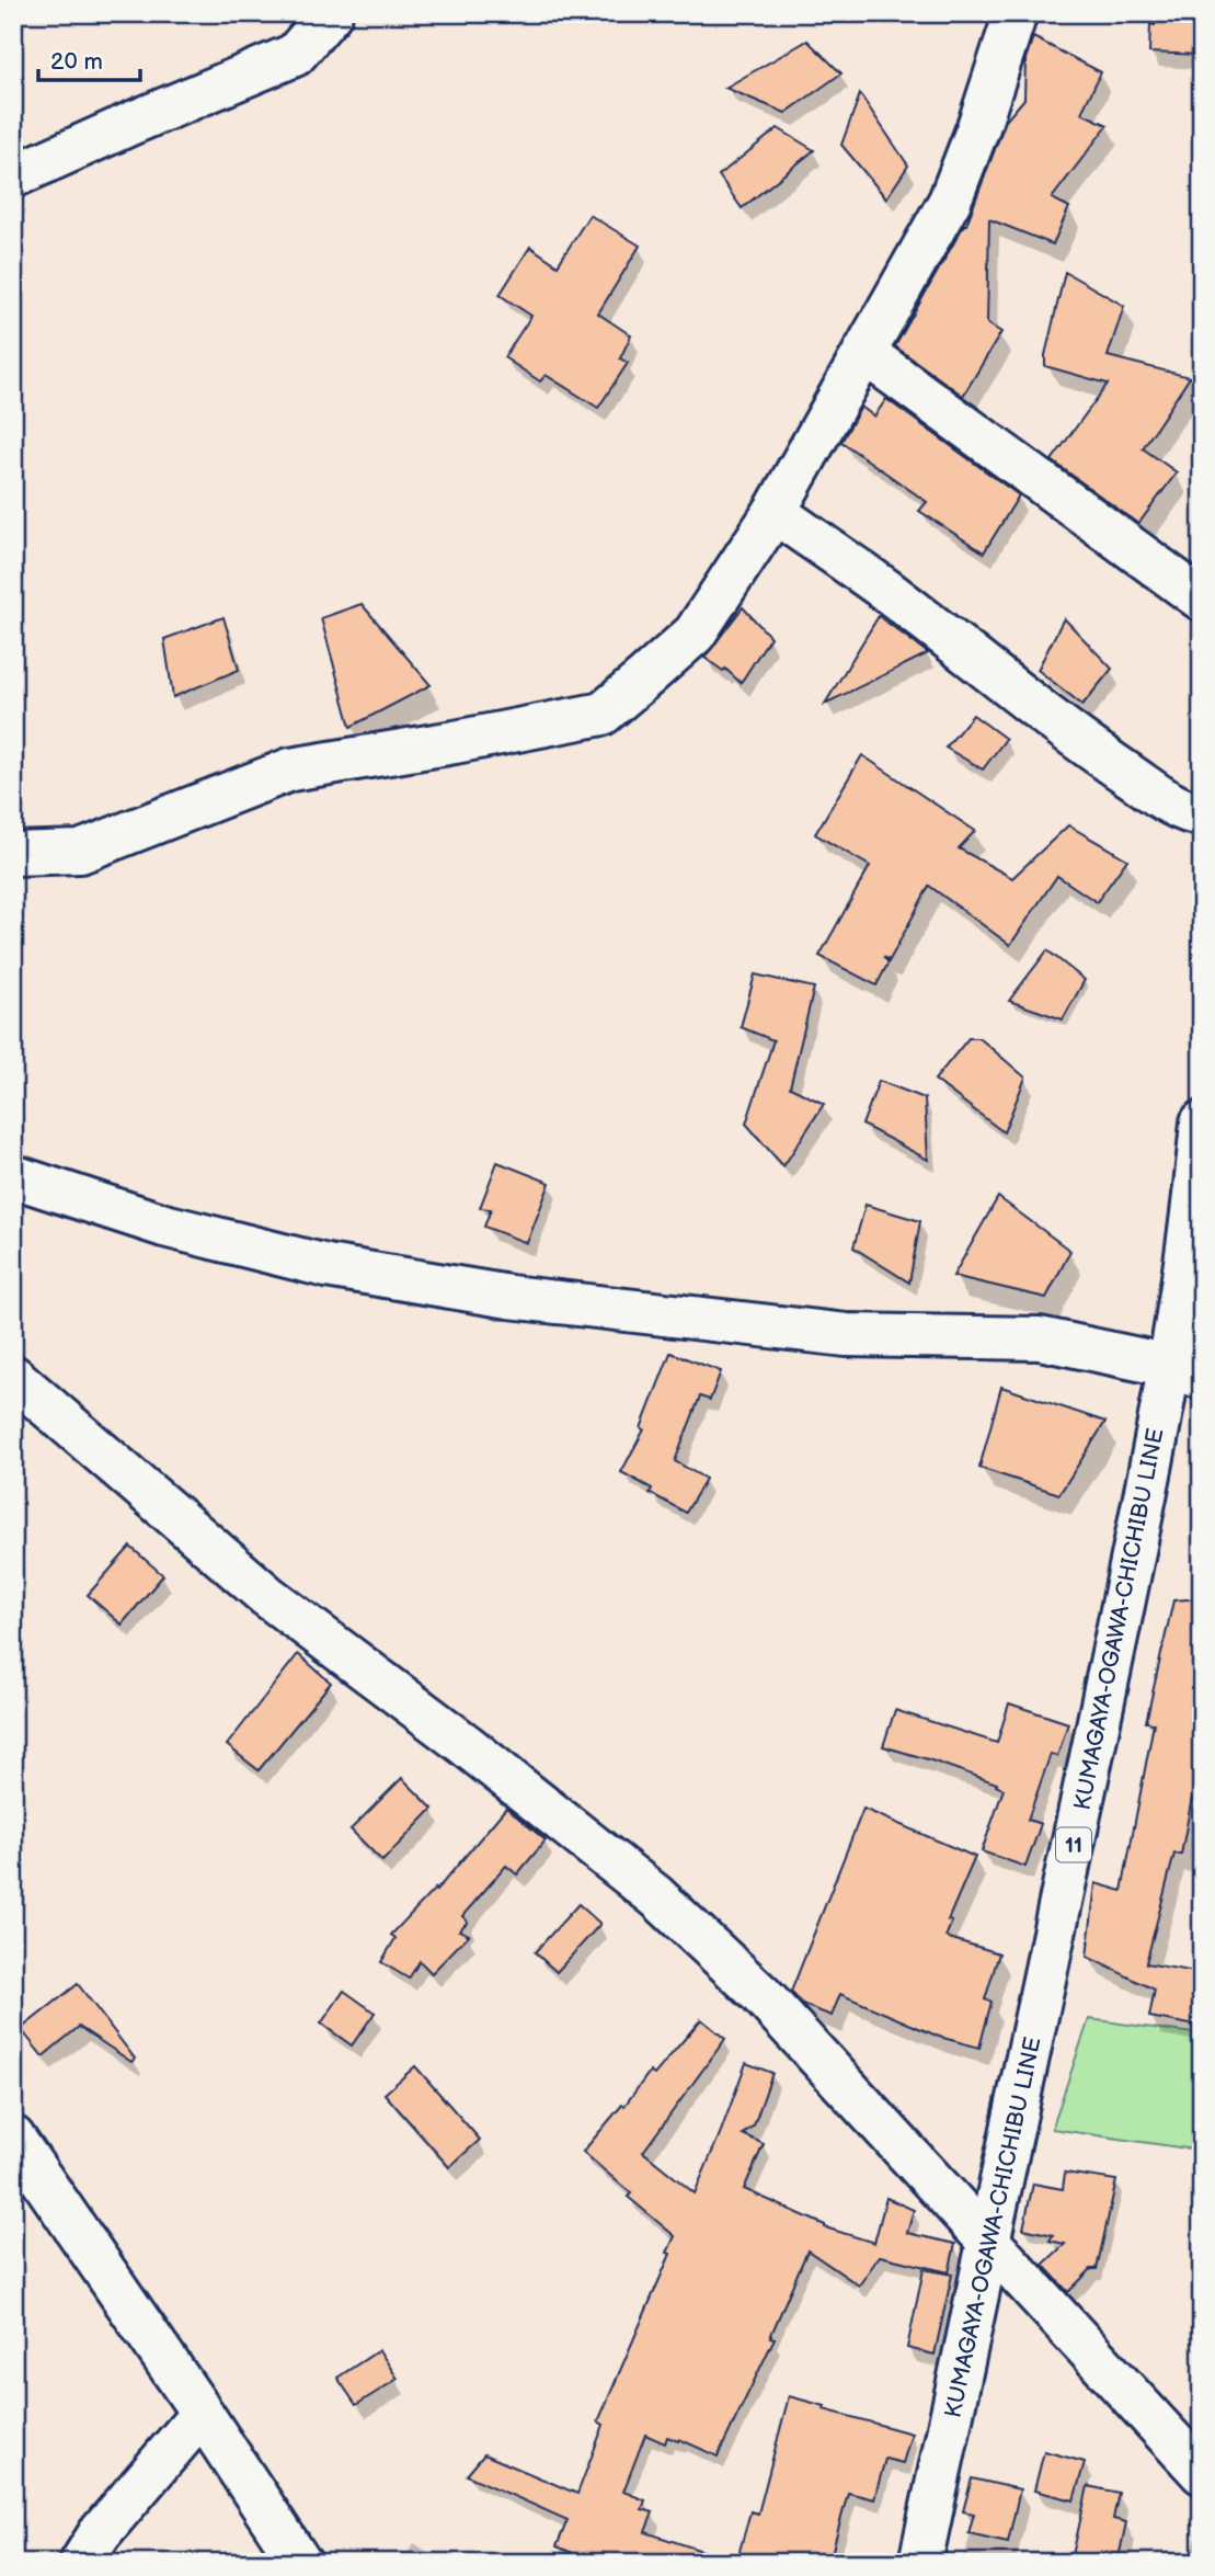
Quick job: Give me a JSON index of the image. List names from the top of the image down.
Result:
{
  "streets": {
    "street": ["KUMAGAYA-OGAWA-CHICHIBU LINE", "11"]
  },
  "scale_bar": "20 m"
}
